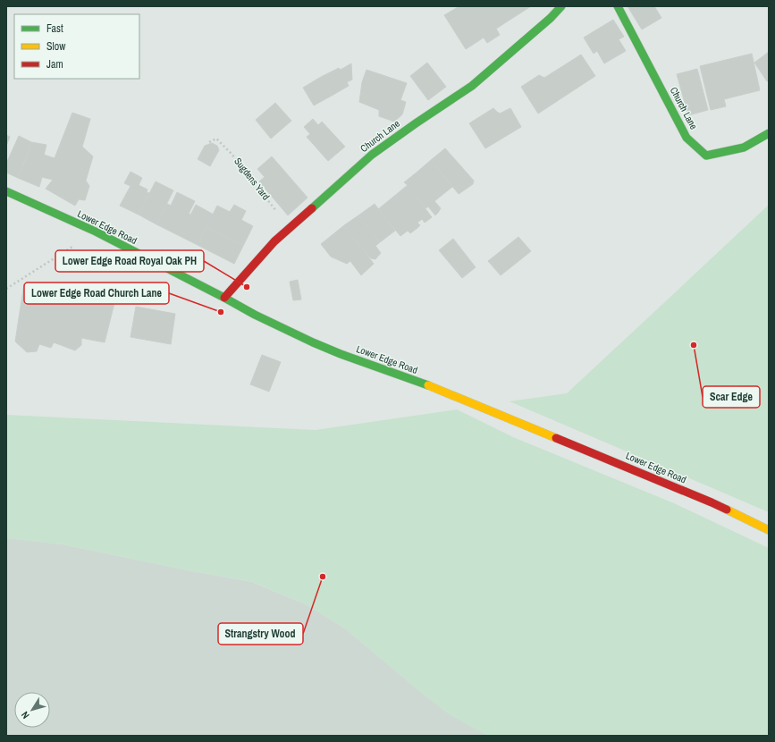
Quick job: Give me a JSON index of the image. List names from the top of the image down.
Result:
{
  "streets": {
    "street": ["Church Lane", "Lower Edge Road"],
    "path": ["Sugdens Yard"]
  },
  "crossings": [
    ["Church Lane", "Sugdens Yard"],
    ["Church Lane", "Lower Edge Road"]
  ],
  "places": [
    "Lower Edge Road Royal Oak PH",
    "Lower Edge Road Church Lane",
    "Scar Edge",
    "Strangstry Wood"
  ],
  "legend": ["Fast", "Slow", "Jam"],
  "north": "bottom left"
}
